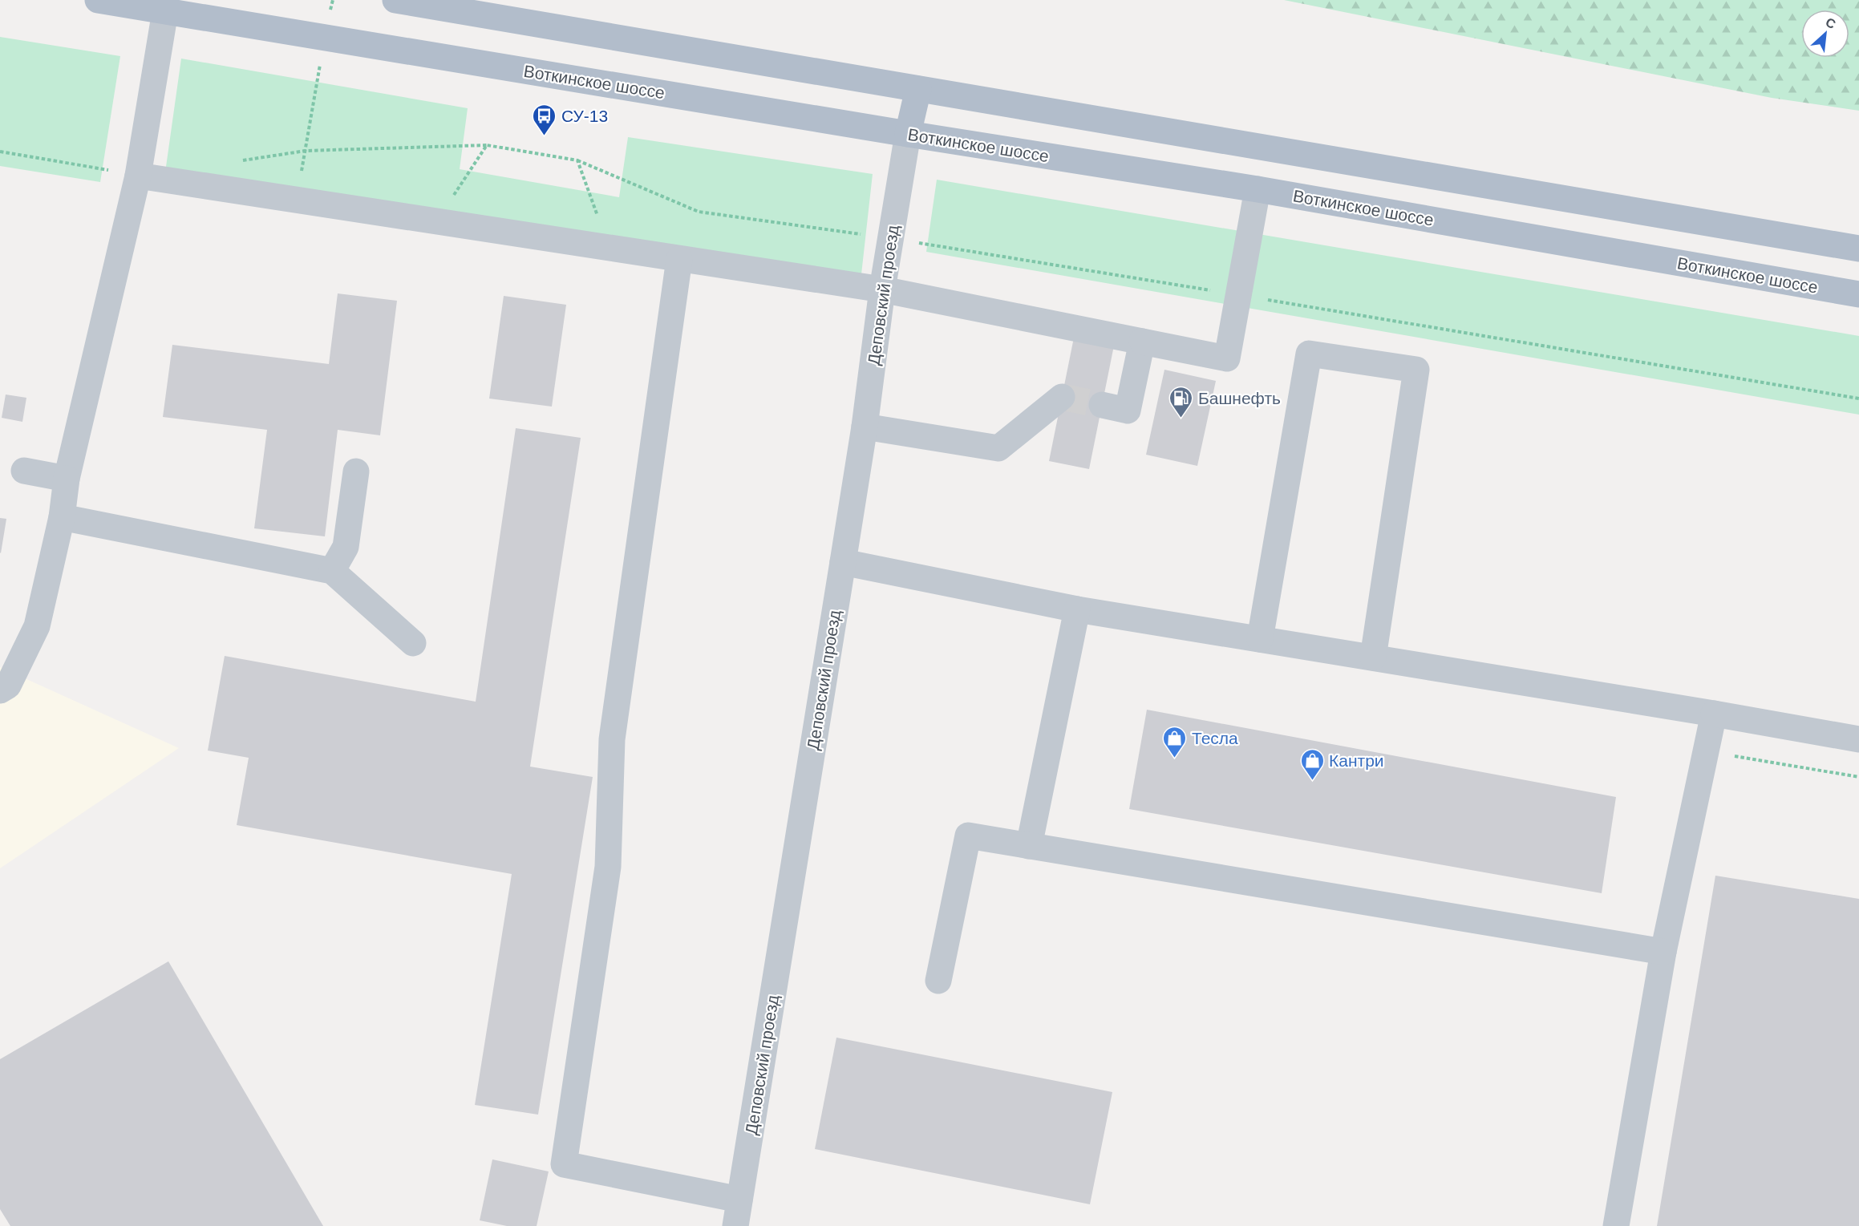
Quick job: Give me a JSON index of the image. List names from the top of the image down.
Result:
{
  "streets": {
    "main road": ["Воткинское шоссе"],
    "street": ["Деповский проезд"]
  },
  "crossings": [
    ["Воткинское шоссе", "Деповский проезд"]
  ],
  "places": {
    "bus stop": ["СУ-13"],
    "fuel station": ["Башнефть"],
    "shop": ["Тесла", "Кантри"]
  },
  "north": "top right"
}
